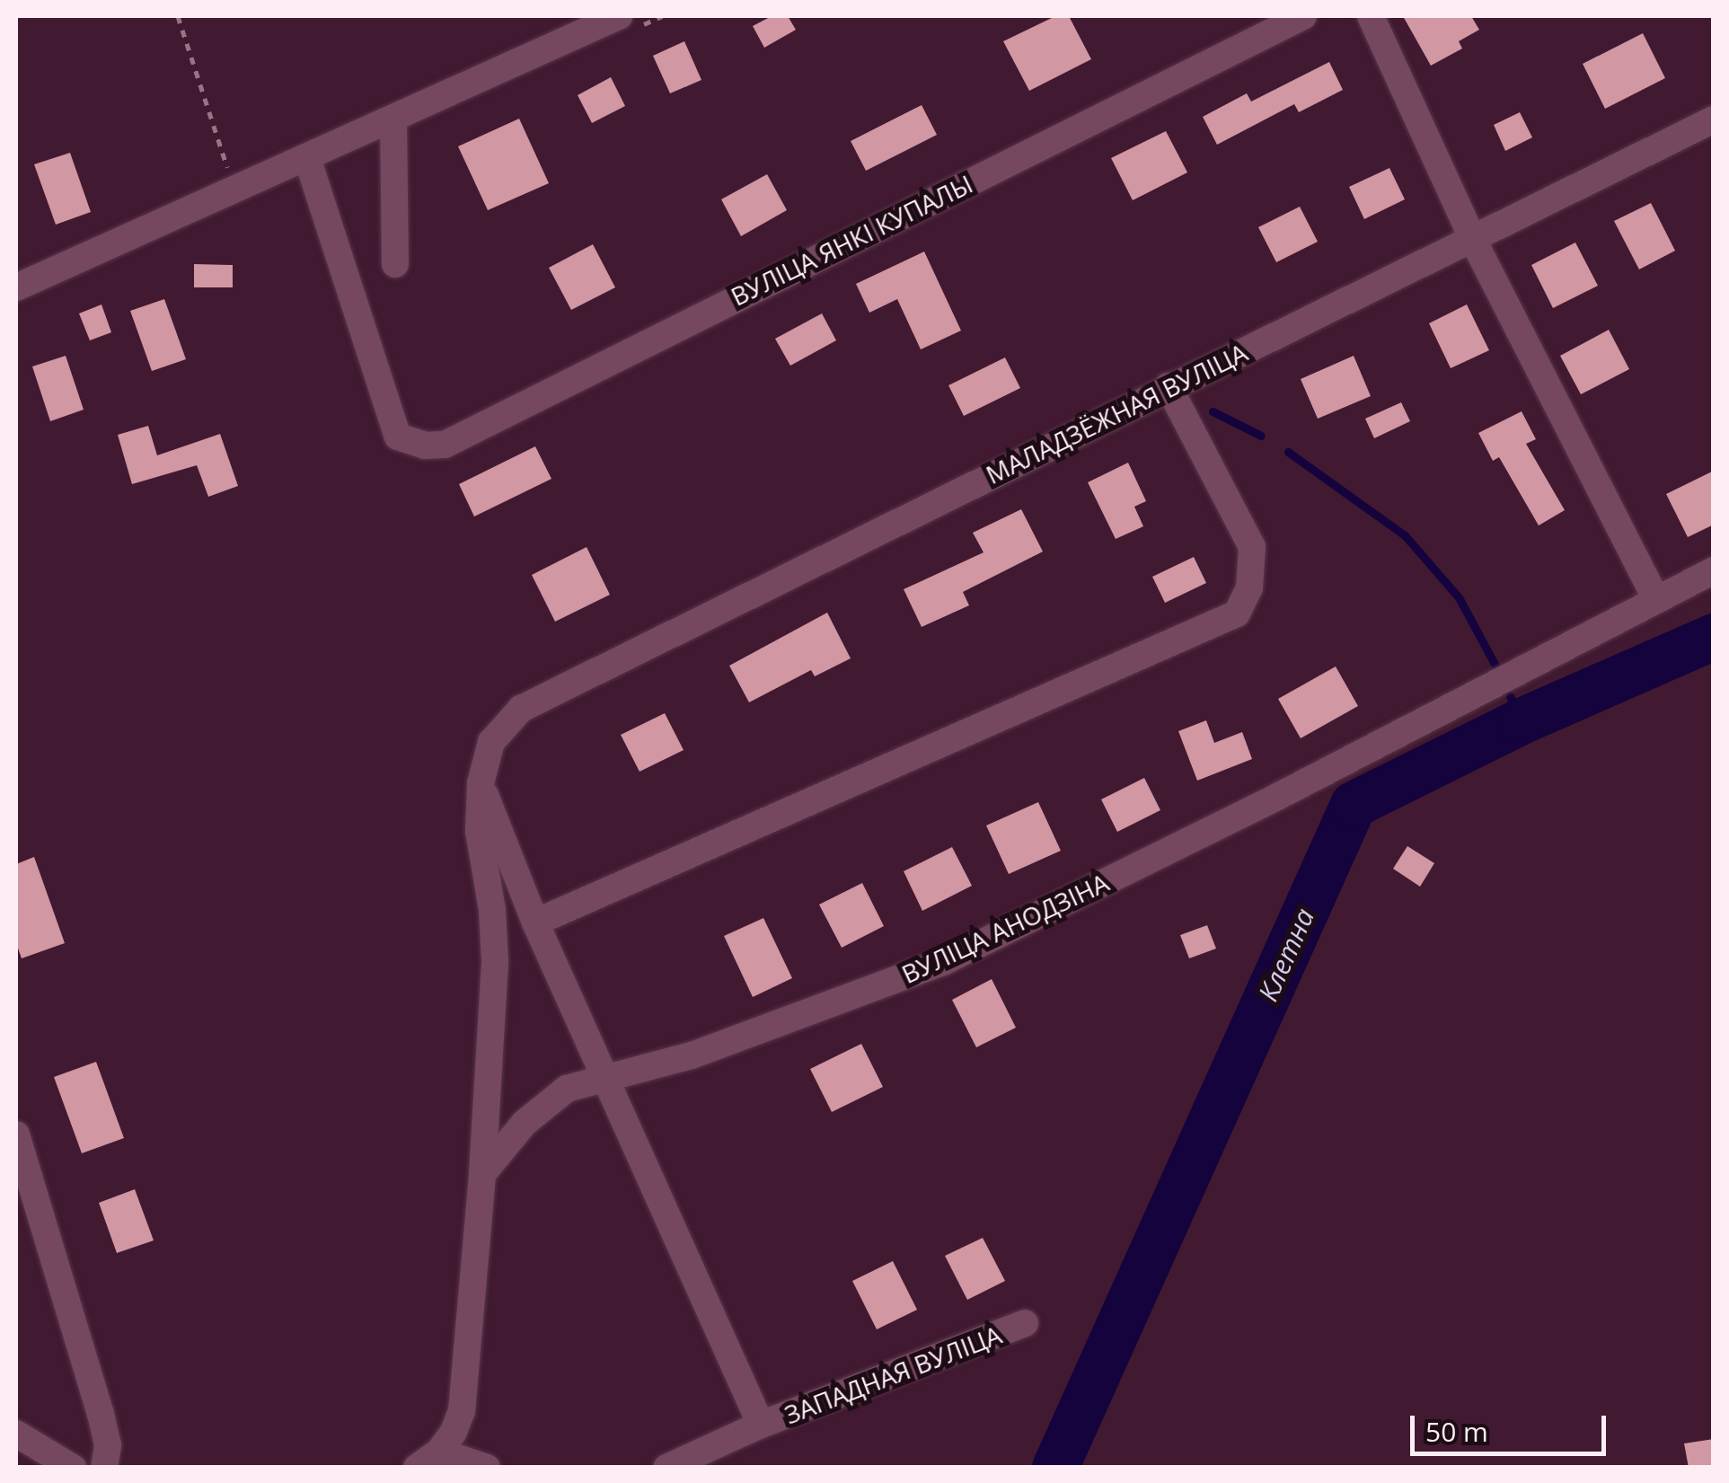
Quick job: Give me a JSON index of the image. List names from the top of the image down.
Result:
{
  "streets": {
    "street": [
      "ВУЛІЦА ЯНКІ КУПАЛЫ",
      "МАЛАДЗЁЖНАЯ ВУЛІЦА",
      "ВУЛІЦА АНОДЗІНА",
      "ЗАПАДНАЯ ВУЛІЦА"
    ]
  },
  "water": ["Клетна"],
  "scale_bar": "50 m"
}
